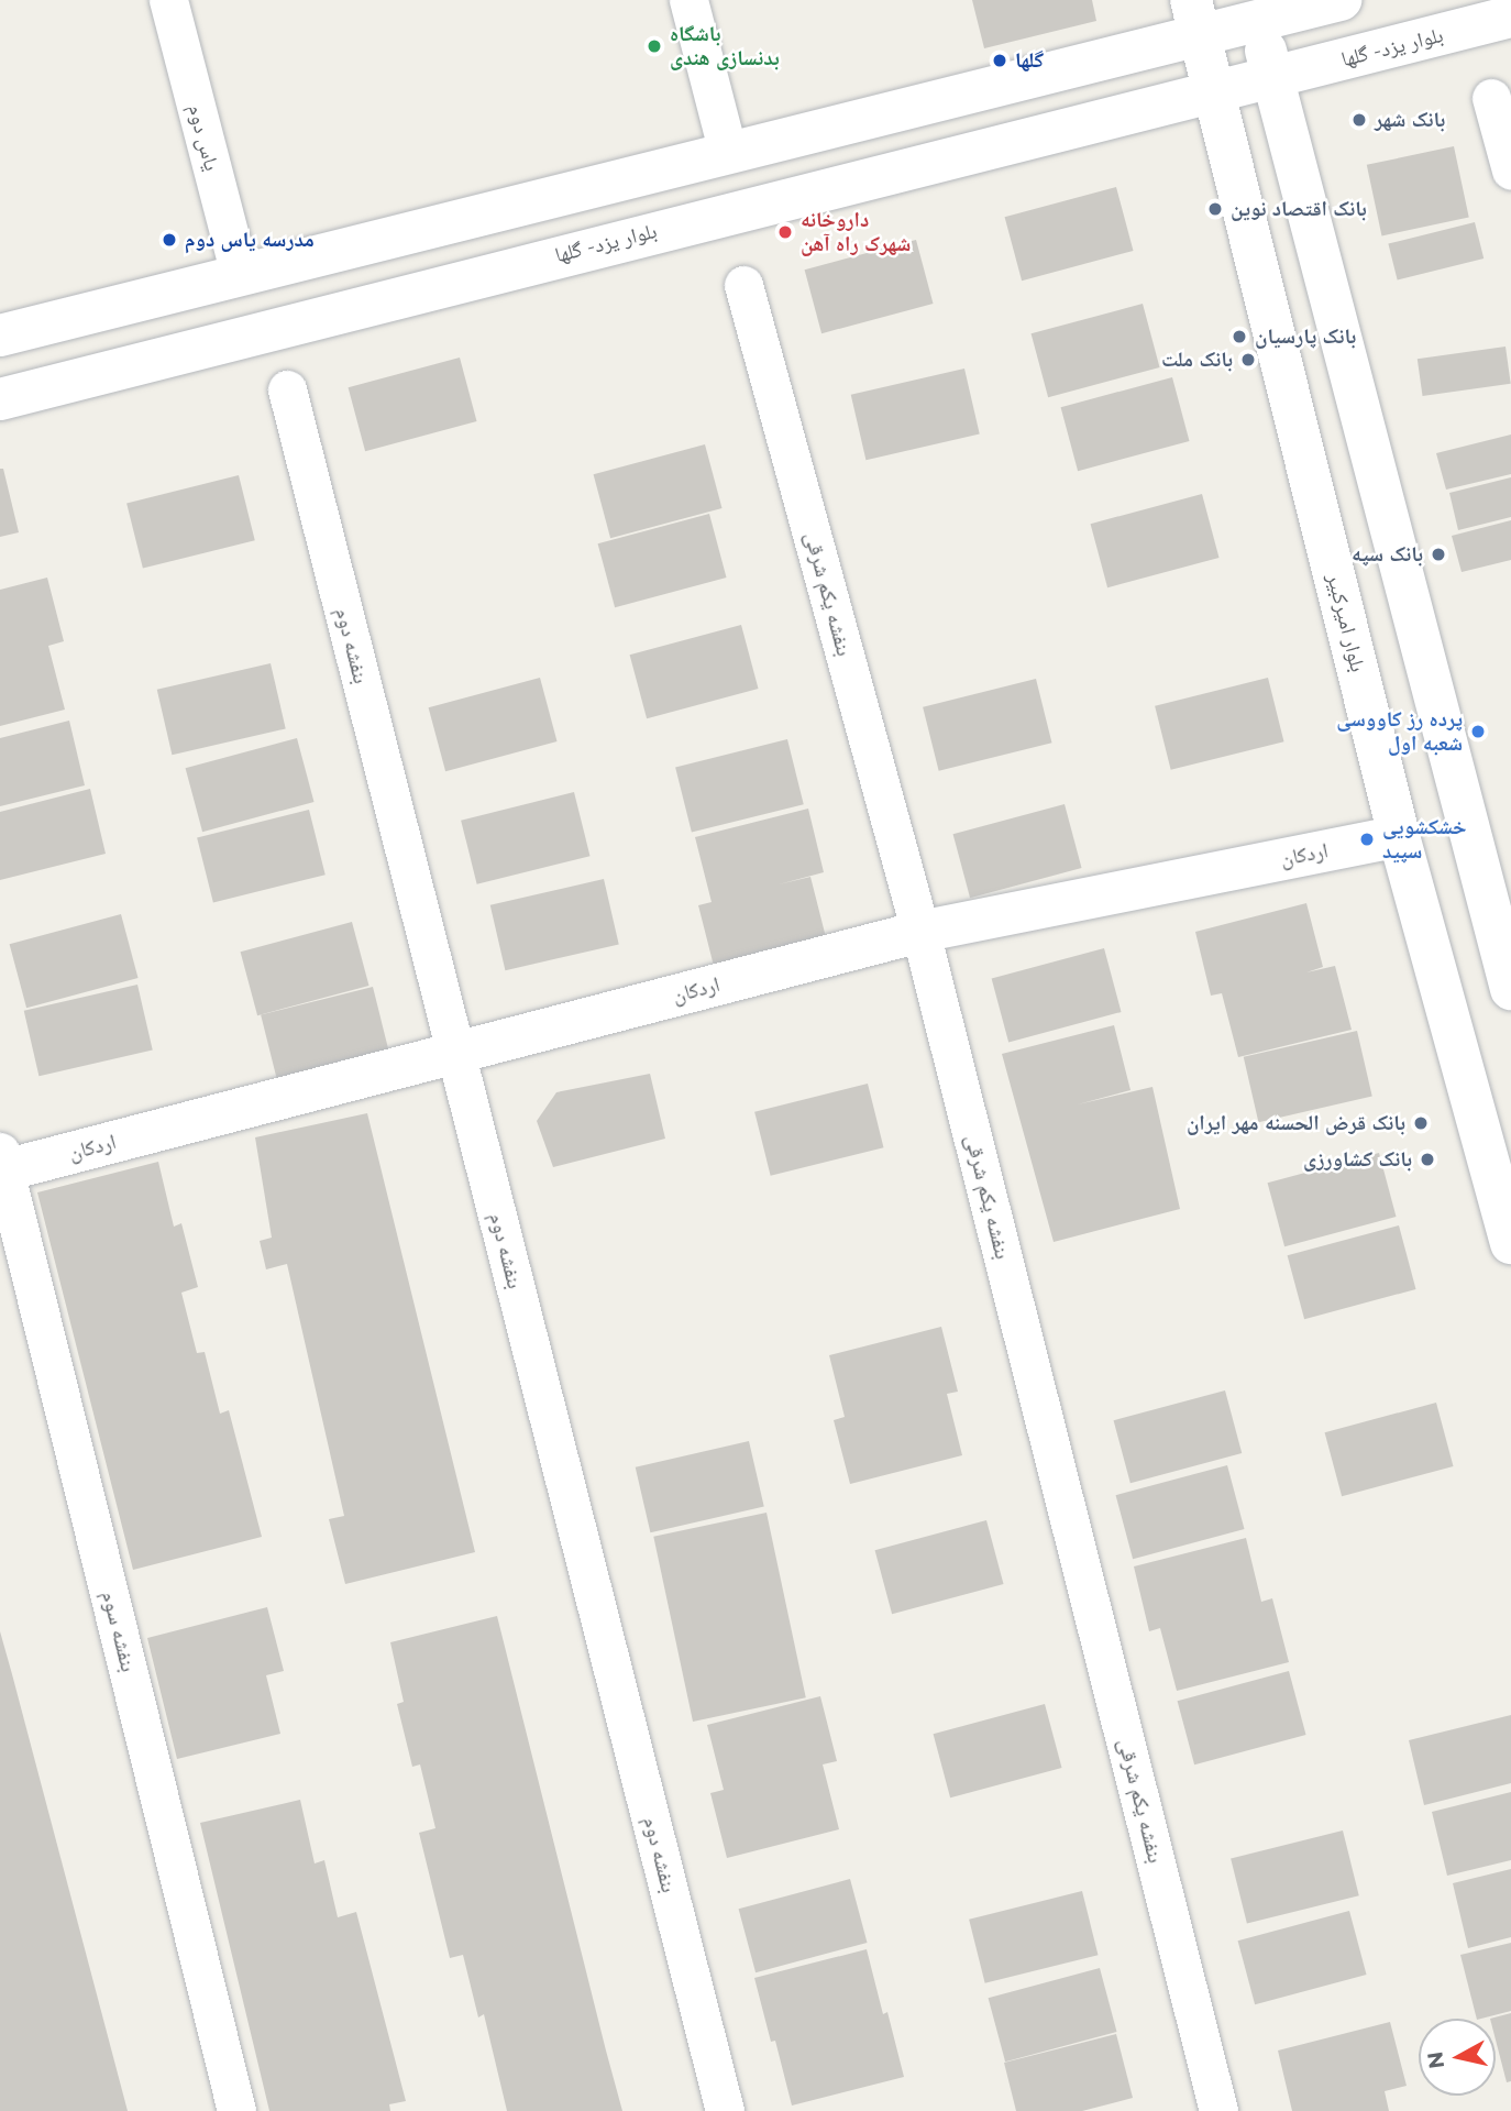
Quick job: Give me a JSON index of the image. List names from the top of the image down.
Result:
{
  "streets": {
    "main road": ["بلوار یزد- گلها", "بلوار امیرکبیر", "اردکان"],
    "street": [
      "یاس دوم",
      "بنفشه یکم شرقی",
      "بنفشه دوم",
      "بنفشه سوم"
    ]
  },
  "crossings": [
    ["بلوار یزد- گلها", "بلوار امیرکبیر"],
    ["بنفشه یکم شرقی", "اردکان"],
    ["بلوار امیرکبیر", "اردکان"],
    ["بنفشه دوم", "اردکان"],
    ["اردکان", "بنفشه سوم"]
  ],
  "places": [
    "باشگاه بدنسازی هندی",
    "گلها",
    "بانک شهر",
    "بانک اقتصاد نوین",
    "داروخانه شهرک راه آهن",
    "مدرسه یاس دوم",
    "بانک پارسیان",
    "بانک ملت",
    "بانک سپه",
    "پرده رز کاووسی شعبه اول",
    "خشکشویی سپید",
    "بانک قرض الحسنه مهر ایران",
    "بانک کشاورزی"
  ],
  "north": "left"
}
